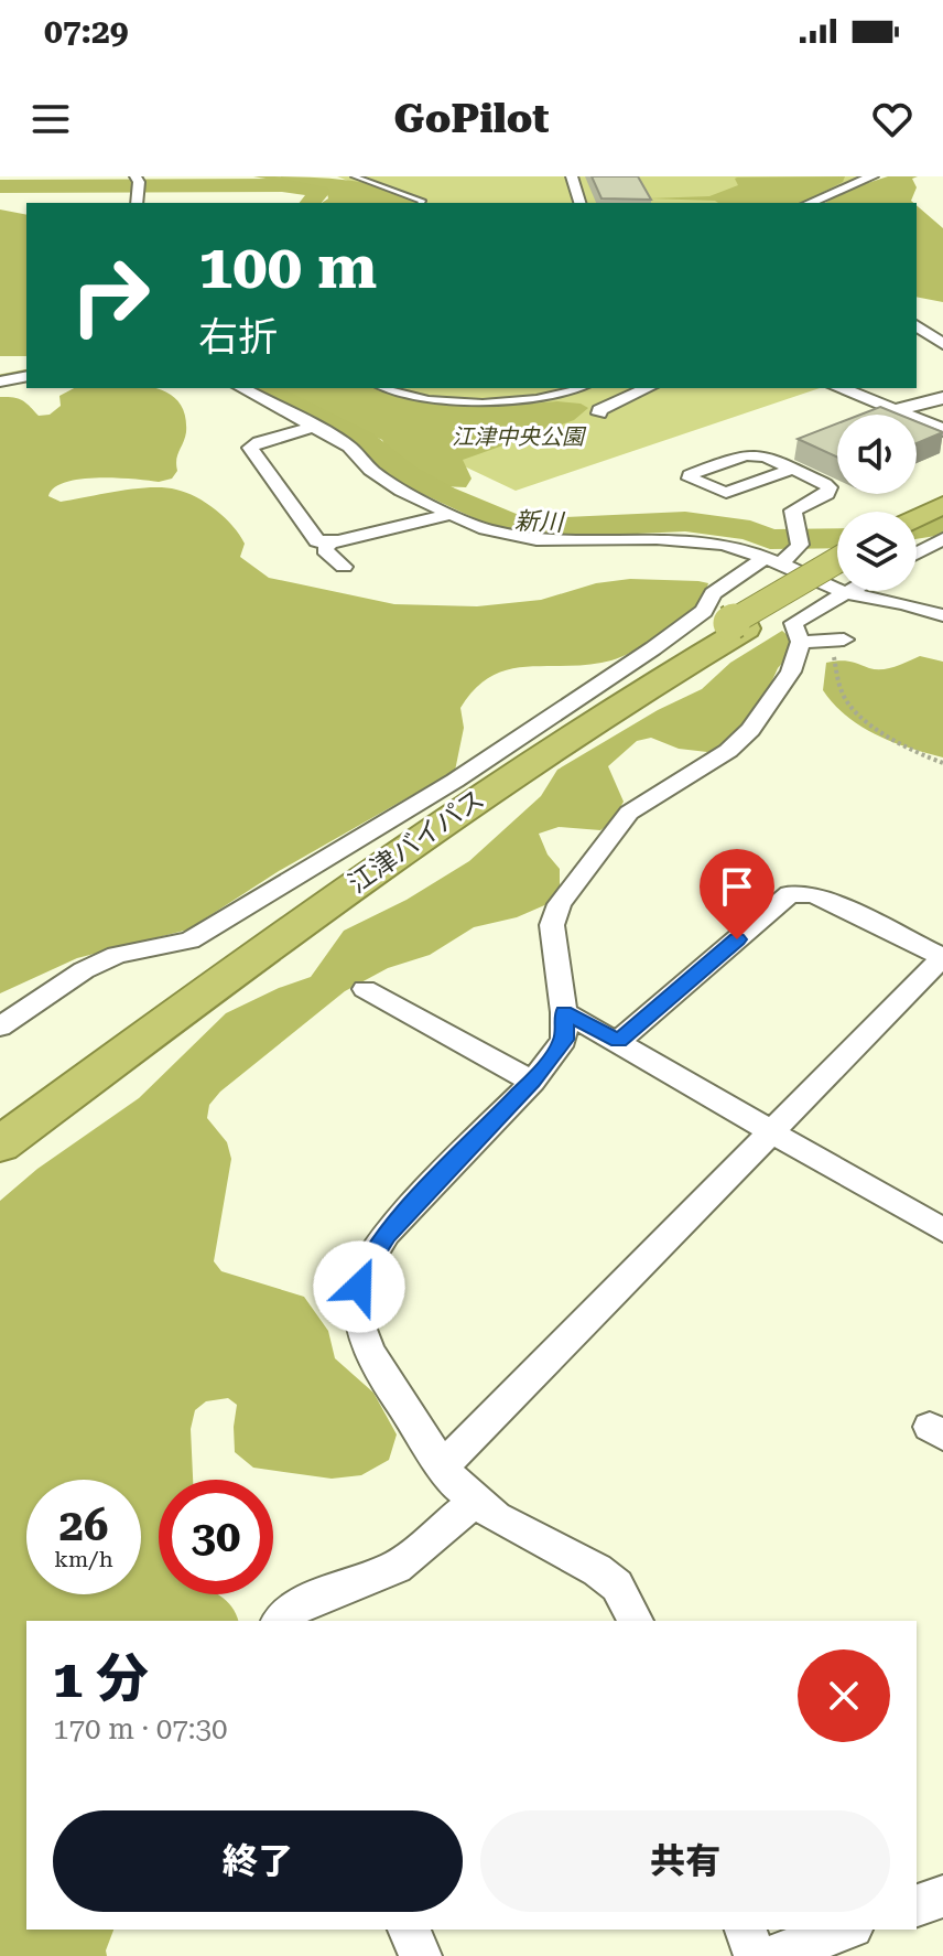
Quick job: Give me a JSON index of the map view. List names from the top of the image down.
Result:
{
  "streets": {
    "highway": ["江津バイパス"]
  },
  "water": ["新川"],
  "parks": ["江津中央公園"],
  "page": {
    "status": "07:29",
    "header": "GoPilot",
    "turn": ["100 m", "右折"],
    "speed": "26 km/h",
    "limit": "30",
    "heading": ["1 分", "170 m · 07:30"],
    "buttons": ["終了", "共有"]
  }
}
